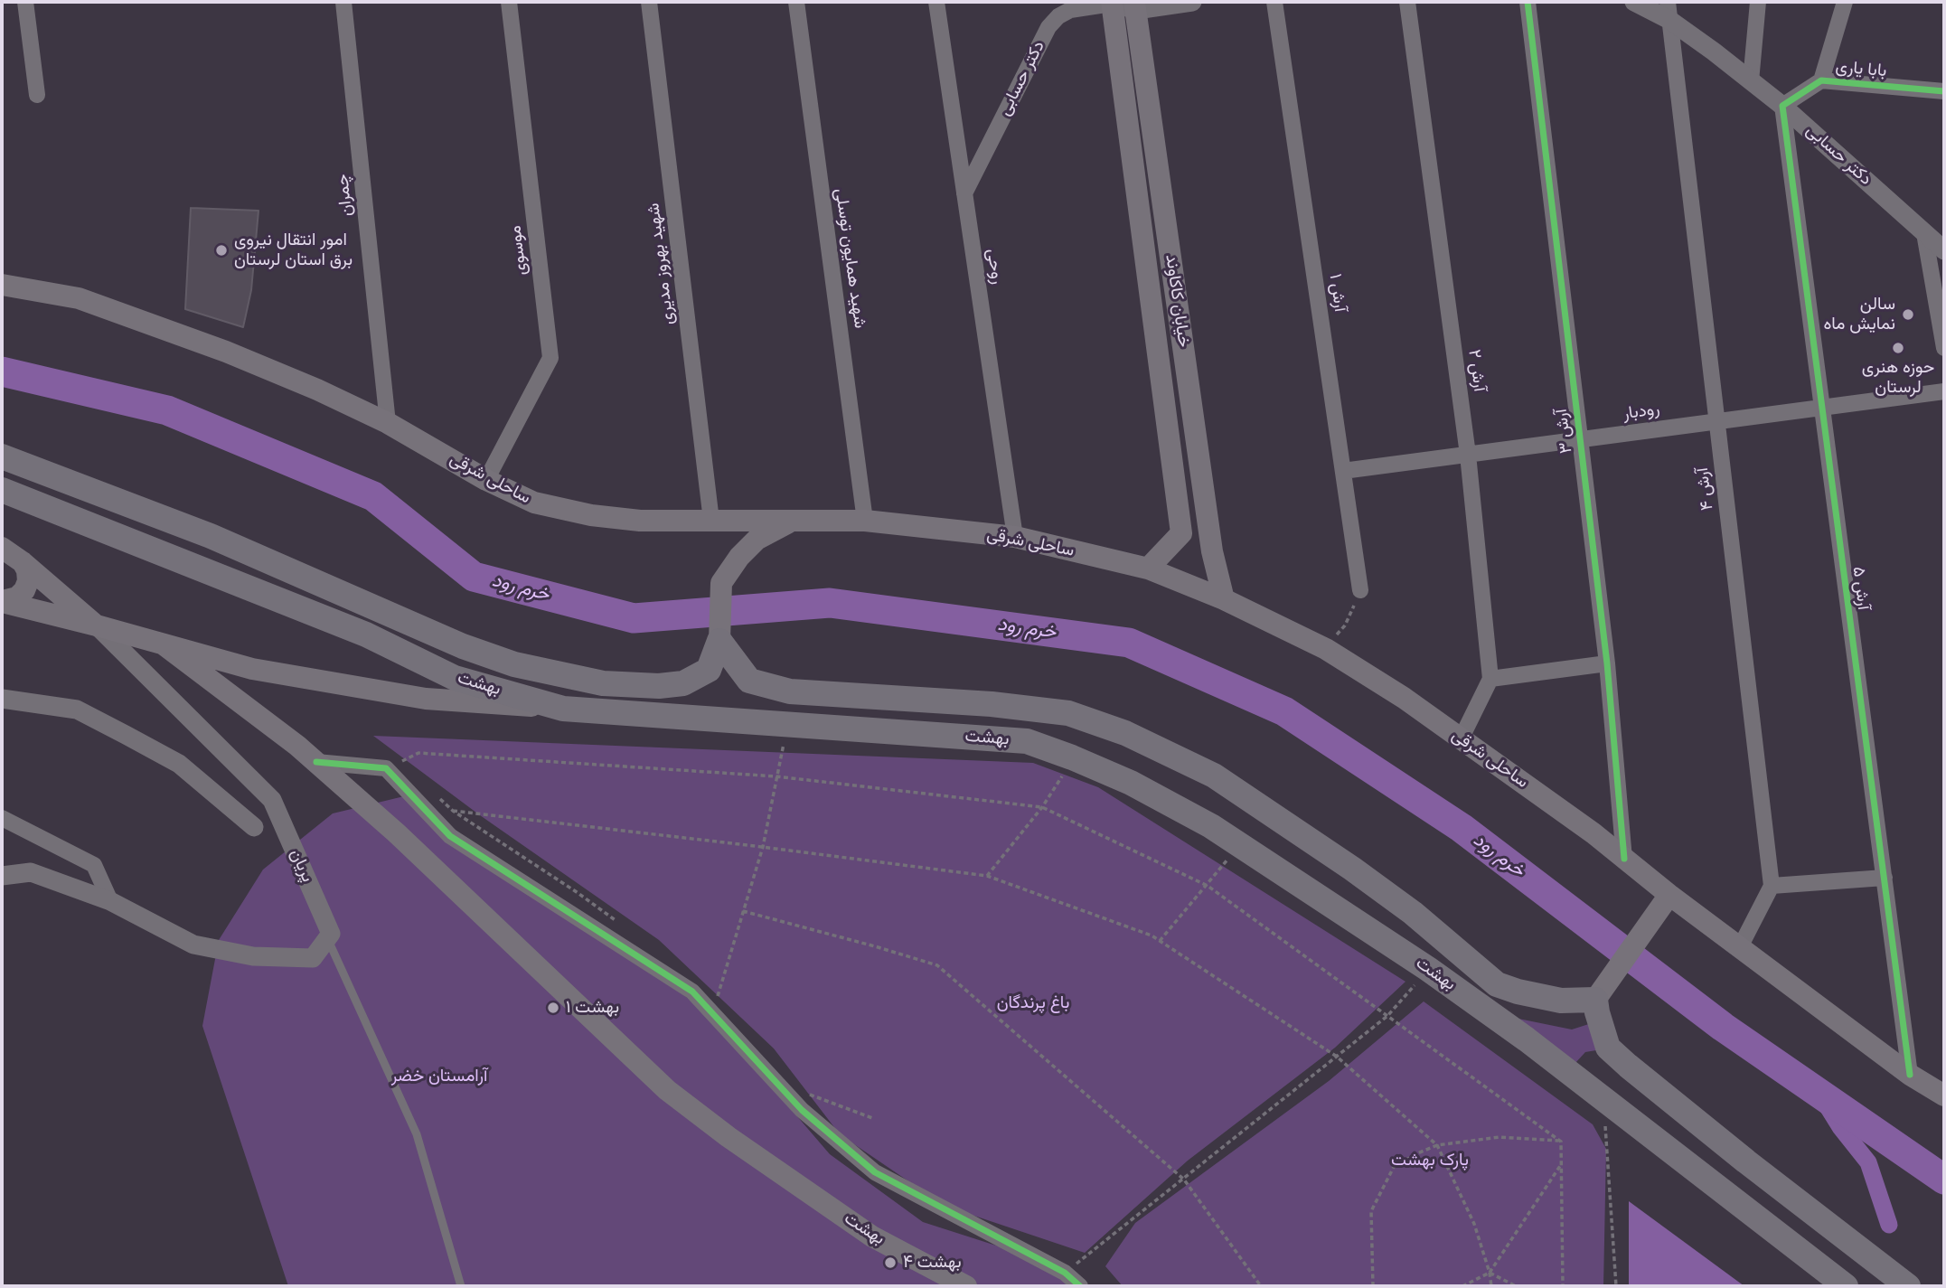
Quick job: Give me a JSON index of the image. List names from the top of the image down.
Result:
{
  "streets": {
    "main road": ["خیابان کاکاوند", "ساحلی شرقی", "بهشت"],
    "street": [
      "بابا یاری",
      "دکتر حسابی",
      "چمران",
      "موسوی",
      "شهید همایون توسلی",
      "شهید بهروز مدیری",
      "روحی",
      "آرش ۱",
      "آرش ۲",
      "رودبار",
      "آرش ۳",
      "آرش ۴",
      "آرش ۵",
      "پریان"
    ]
  },
  "crossings": [
    ["بابا یاری", "دکتر حسابی"],
    ["بابا یاری", "آرش ۵"],
    ["دکتر حسابی", "روحی"],
    ["دکتر حسابی", "خیابان کاکاوند"],
    ["دکتر حسابی", "آرش ۴"],
    ["دکتر حسابی", "آرش ۵"],
    ["چمران", "ساحلی شرقی"],
    ["موسوی", "ساحلی شرقی"],
    ["شهید همایون توسلی", "ساحلی شرقی"],
    ["شهید بهروز مدیری", "ساحلی شرقی"],
    ["روحی", "ساحلی شرقی"],
    ["آرش ۱", "رودبار"],
    ["خیابان کاکاوند", "ساحلی شرقی"],
    ["آرش ۲", "رودبار"],
    ["رودبار", "آرش ۳"],
    ["رودبار", "آرش ۴"],
    ["رودبار", "آرش ۵"],
    ["آرش ۳", "ساحلی شرقی"],
    ["ساحلی شرقی", "آرش ۵"]
  ],
  "water": ["خرم رود"],
  "parks": ["باغ پرندگان", "آرامستان خضر", "پارک بهشت"],
  "places": [
    "امور انتقال نیروی برق استان لرستان",
    "سالن نمایش ماه",
    "حوزه هنری لرستان",
    "بهشت ۱",
    "بهشت ۴"
  ]
}
